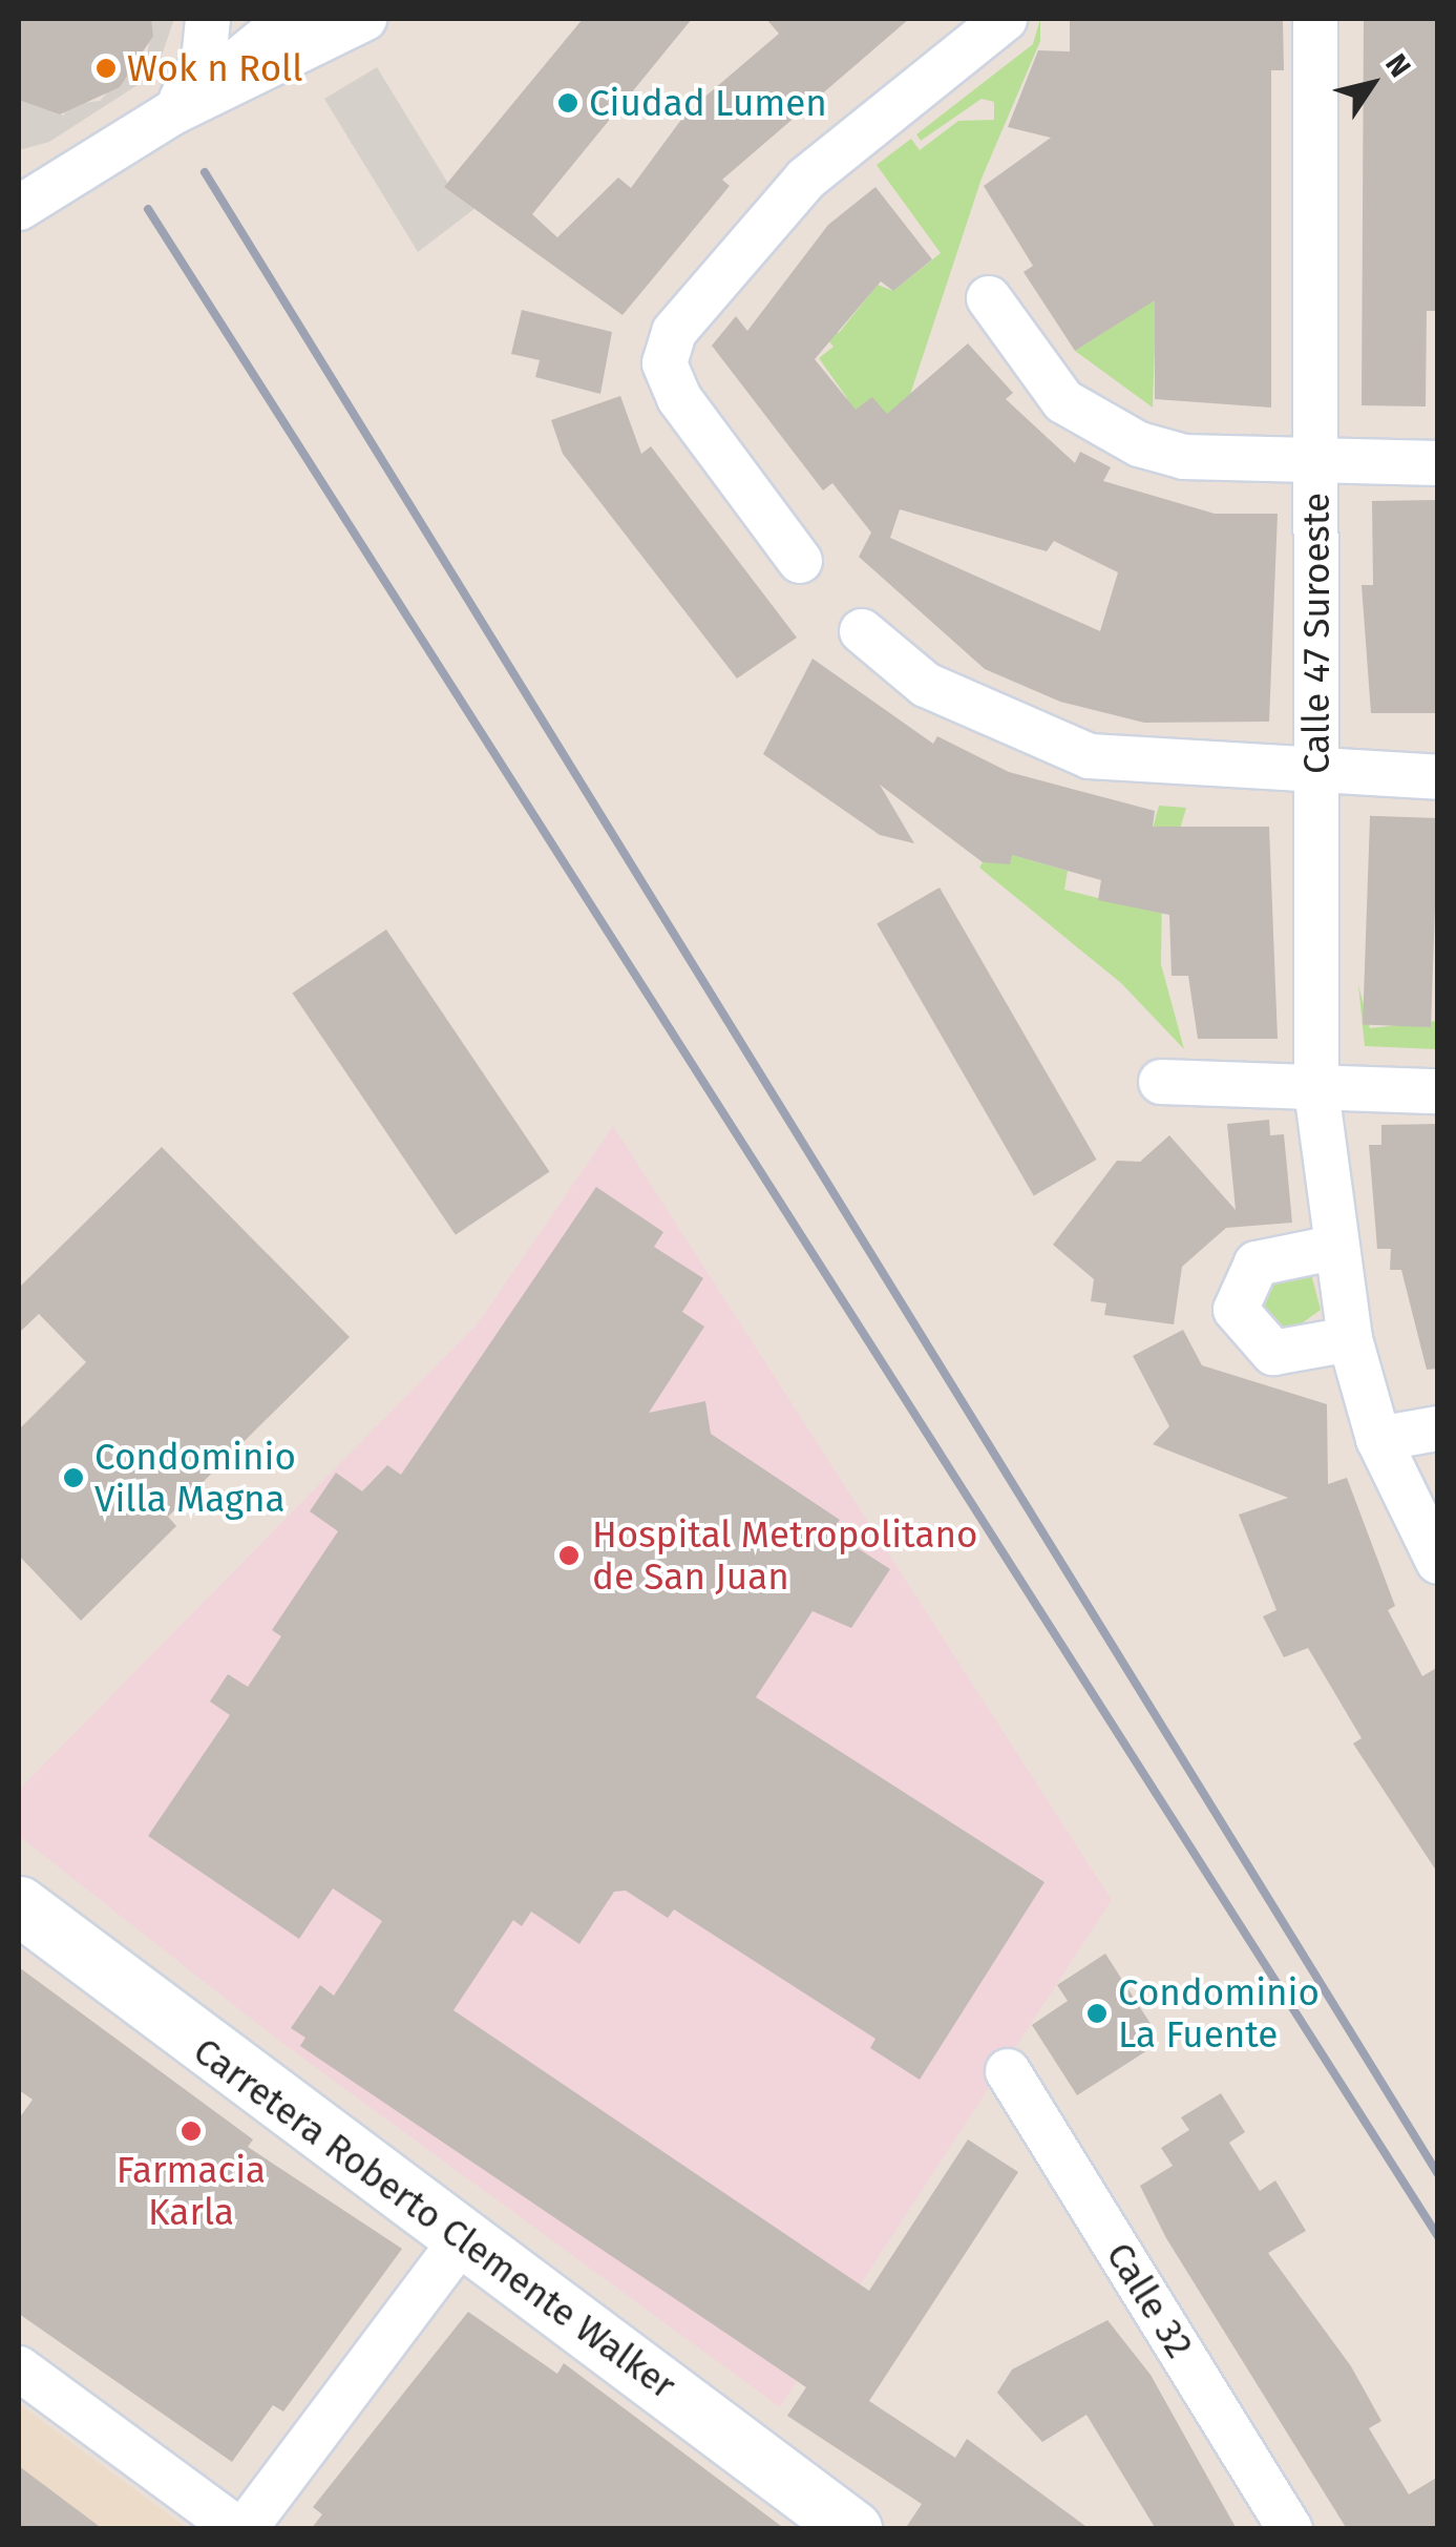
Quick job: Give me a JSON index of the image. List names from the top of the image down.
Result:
{
  "streets": {
    "main road": ["Carretera Roberto Clemente Walker"],
    "street": ["Calle 47 Suroeste", "Calle 32"]
  },
  "places": [
    "Wok n Roll",
    "Ciudad Lumen",
    "Condominio Villa Magna",
    "Hospital Metropolitano de San Juan",
    "Condominio La Fuente",
    "Farmacia Karla"
  ],
  "north": "top right"
}
